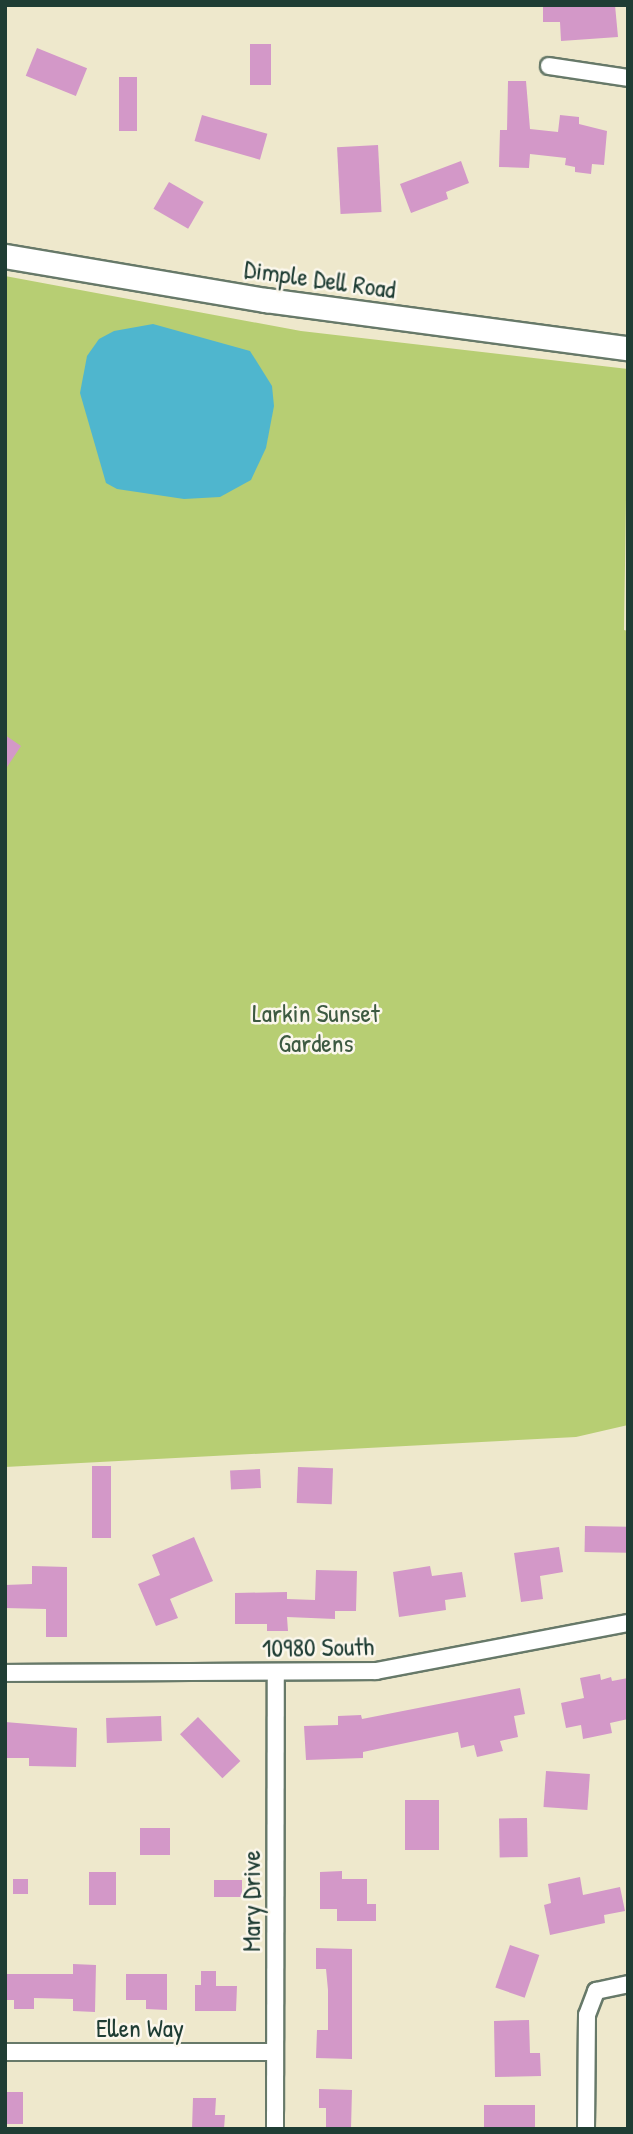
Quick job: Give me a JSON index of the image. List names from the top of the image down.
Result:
{
  "streets": {
    "street": [
      "Dimple Dell Road",
      "10980 South",
      "Mary Drive",
      "Ellen Way"
    ]
  },
  "crossings": [
    ["10980 South", "Mary Drive"],
    ["Mary Drive", "Ellen Way"]
  ],
  "parks": ["Larkin Sunset Gardens"]
}
